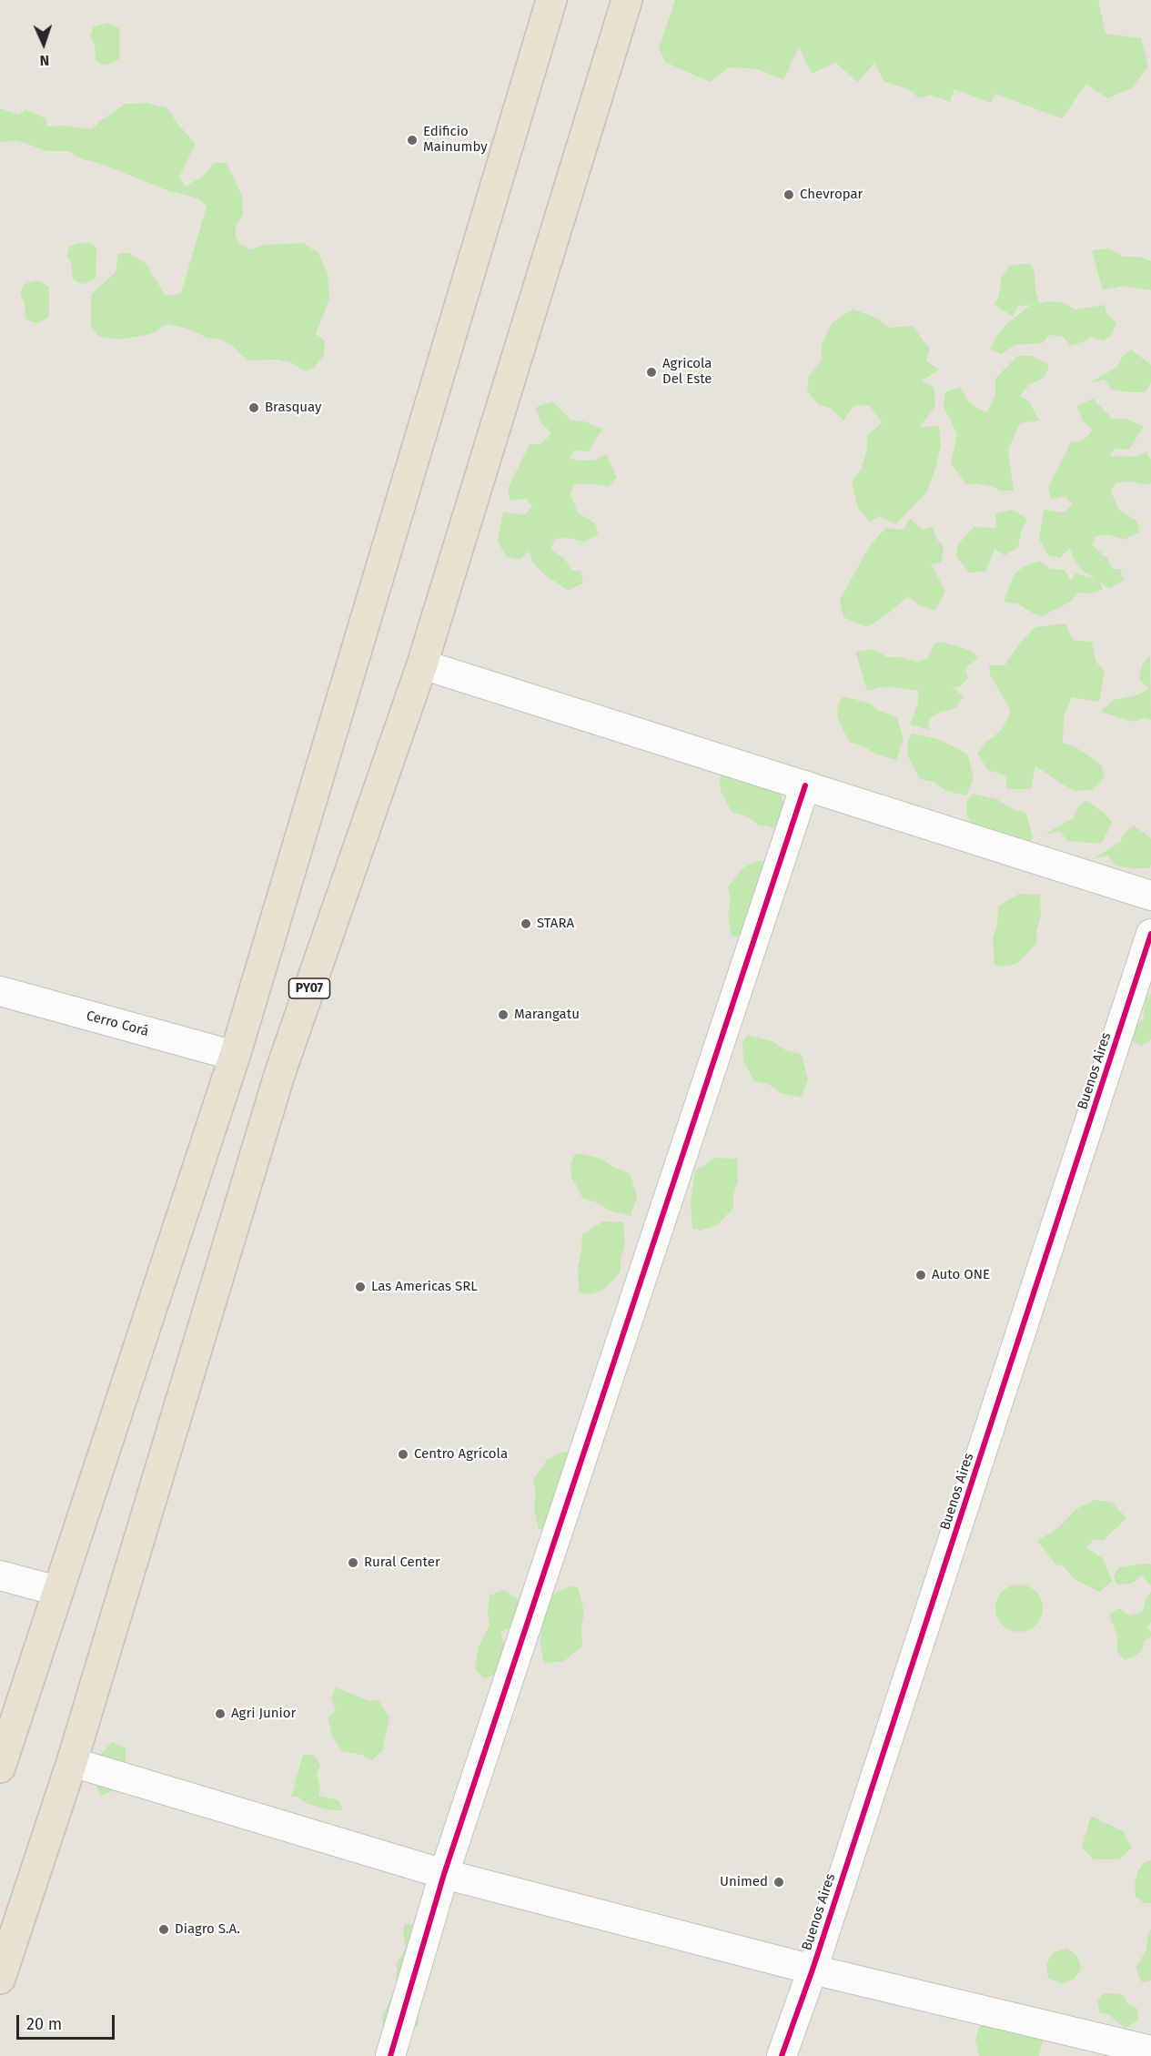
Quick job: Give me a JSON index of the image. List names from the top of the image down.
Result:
{
  "streets": {
    "highway": ["PY07"],
    "street": ["Cerro Corá", "Buenos Aires"]
  },
  "places": [
    "Edificio Mainumby",
    "Chevropar",
    "Agricola Del Este",
    "Brasquay",
    "STARA",
    "Marangatu",
    "Auto ONE",
    "Las Americas SRL",
    "Centro Agrícola",
    "Rural Center",
    "Agri Junior",
    "Unimed",
    "Diagro S.A."
  ],
  "scale_bar": "20 m",
  "north": "bottom"
}
